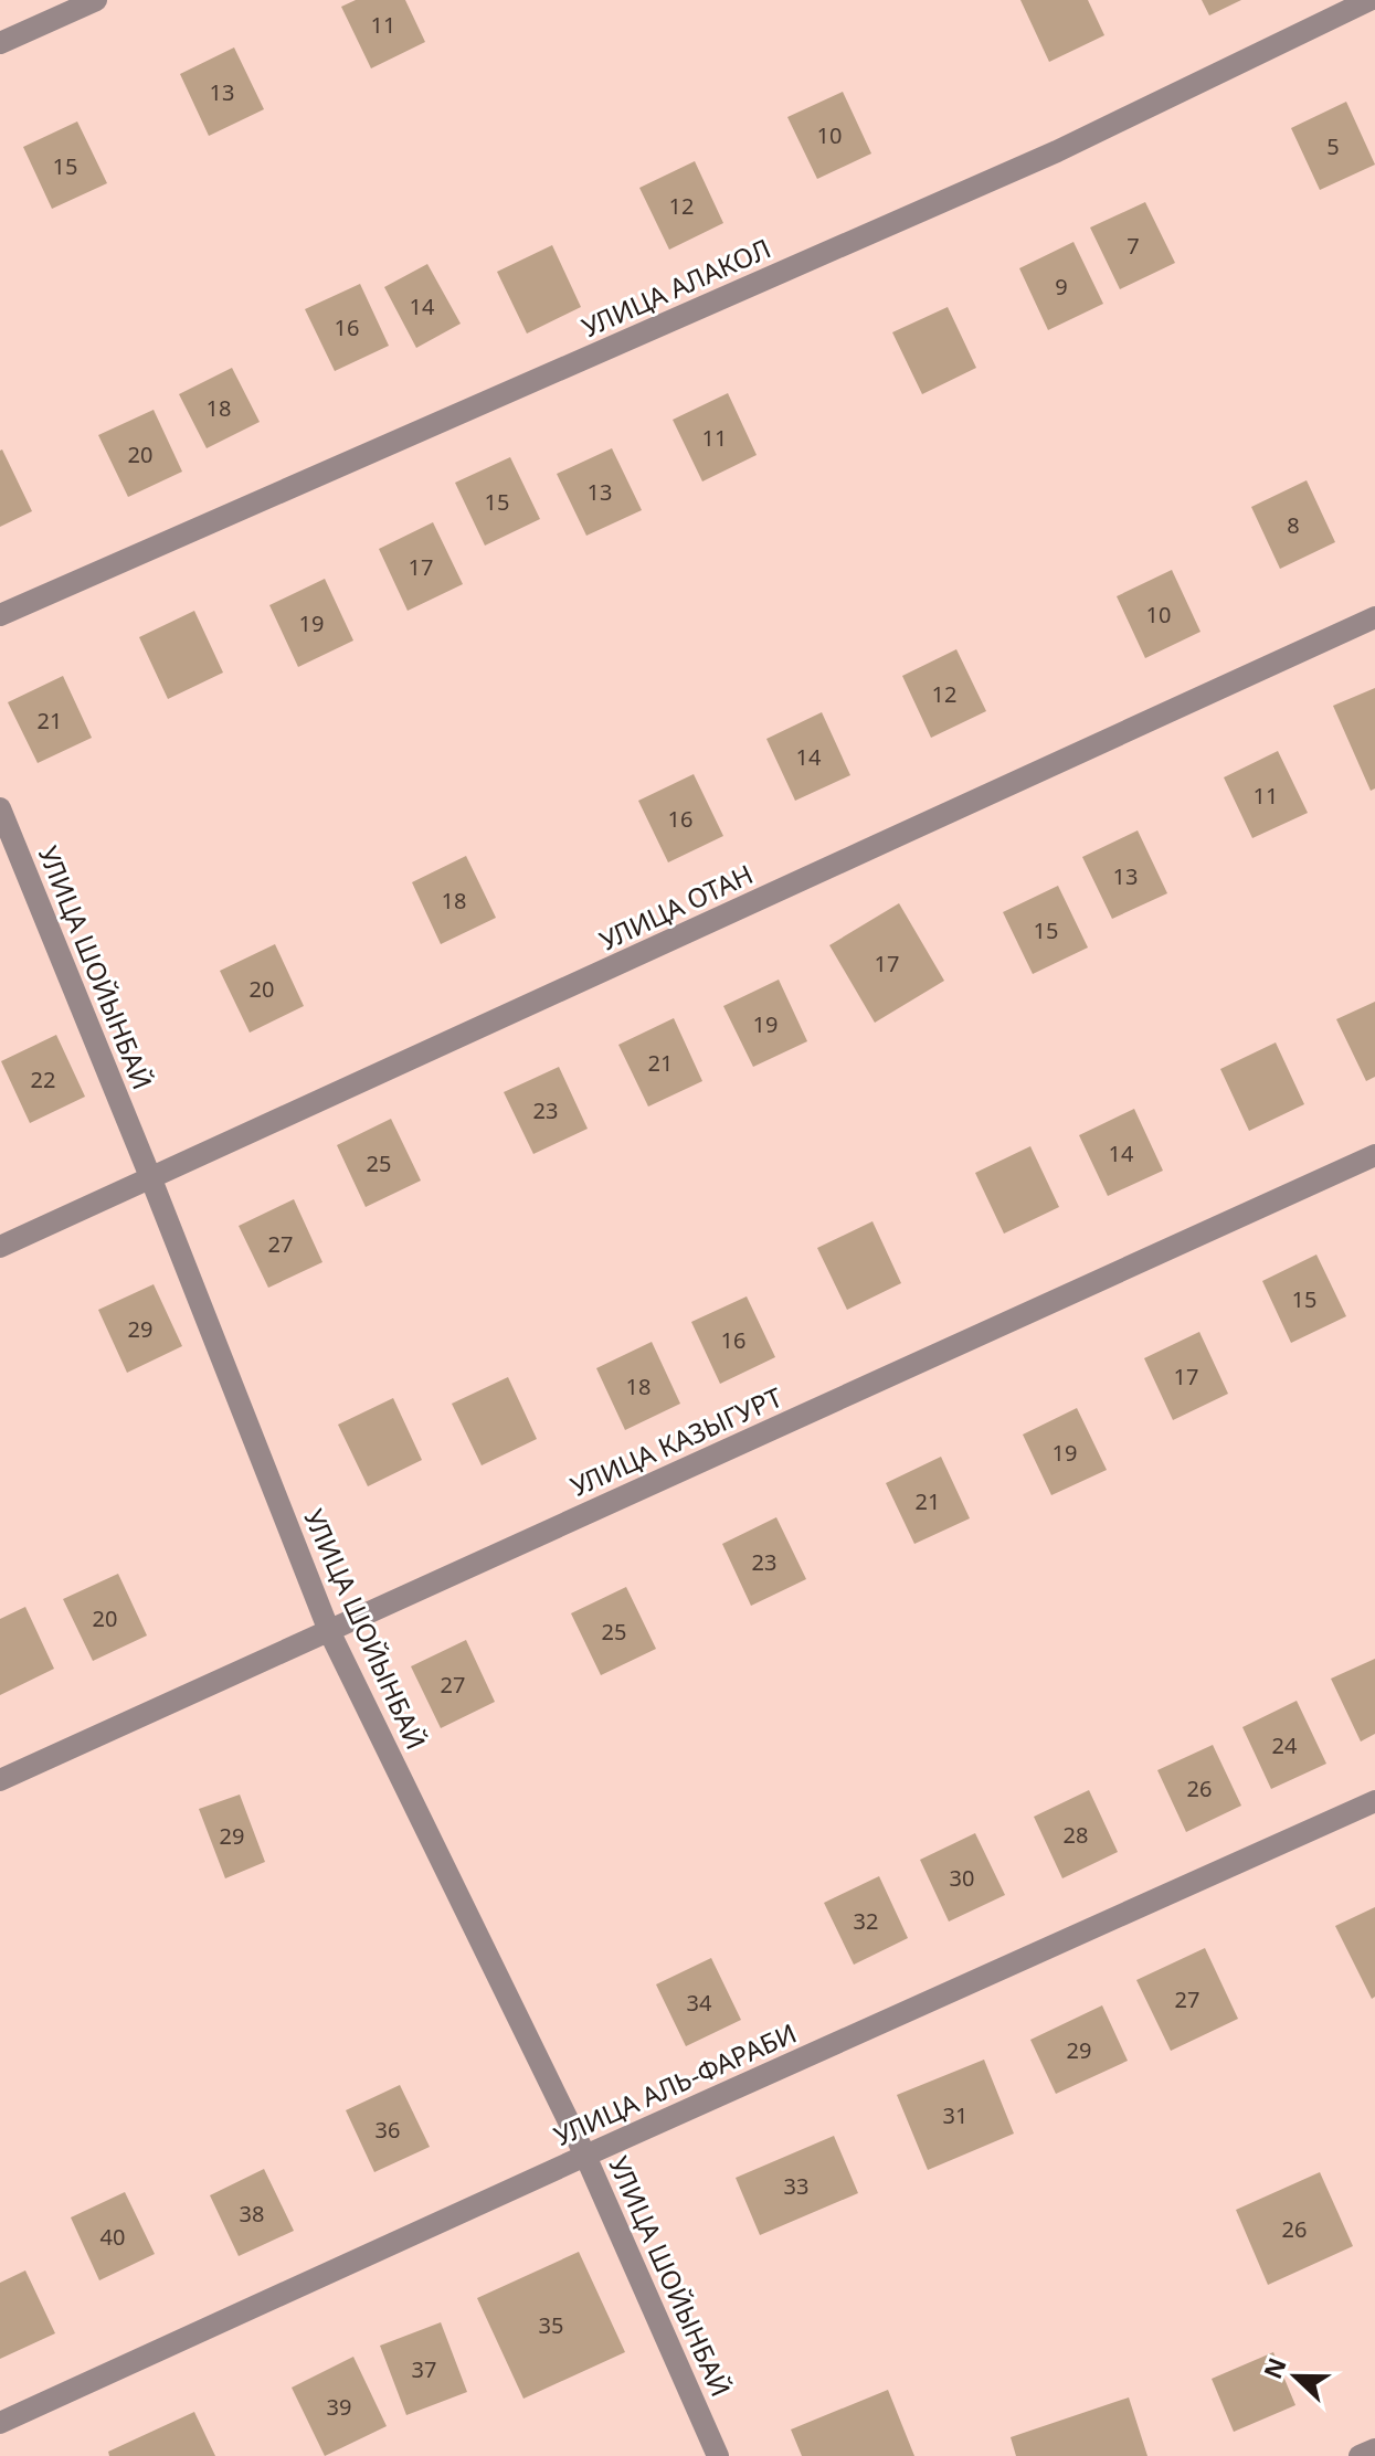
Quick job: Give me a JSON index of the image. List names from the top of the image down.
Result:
{
  "streets": {
    "street": [
      "УЛИЦА АЛАКОЛ",
      "УЛИЦА ОТАН",
      "УЛИЦА ШОЙЫНБАЙ",
      "УЛИЦА КАЗЫГУРТ",
      "УЛИЦА АЛЬ-ФАРАБИ"
    ]
  },
  "crossings": [
    ["УЛИЦА ОТАН", "УЛИЦА ШОЙЫНБАЙ"],
    ["УЛИЦА ШОЙЫНБАЙ", "УЛИЦА КАЗЫГУРТ"],
    ["УЛИЦА ШОЙЫНБАЙ", "УЛИЦА АЛЬ-ФАРАБИ"]
  ],
  "house_numbers": [
    "11",
    "13",
    "10",
    "5",
    "15",
    "12",
    "7",
    "9",
    "14",
    "16",
    "18",
    "11",
    "20",
    "13",
    "15",
    "8",
    "17",
    "10",
    "19",
    "12",
    "21",
    "14",
    "11",
    "16",
    "13",
    "18",
    "15",
    "17",
    "20",
    "19",
    "21",
    "22",
    "23",
    "14",
    "25",
    "27",
    "15",
    "29",
    "16",
    "17",
    "18",
    "19",
    "21",
    "23",
    "20",
    "25",
    "27",
    "24",
    "26",
    "28",
    "29",
    "30",
    "32",
    "27",
    "34",
    "29",
    "31",
    "36",
    "33",
    "38",
    "26",
    "40",
    "35",
    "37",
    "39"
  ],
  "north": "left"
}
